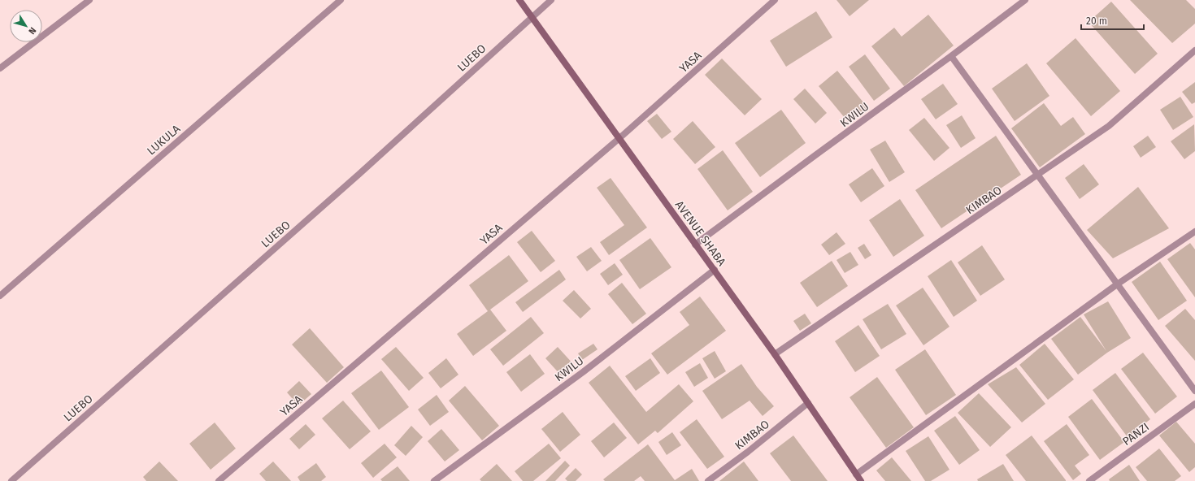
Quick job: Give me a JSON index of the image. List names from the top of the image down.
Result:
{
  "streets": {
    "street": [
      "LUEBO",
      "YASA",
      "KWILU",
      "LUKULA",
      "KIMBAO",
      "AVENUE SHABA",
      "PANZI"
    ]
  },
  "crossings": [
    ["LUEBO", "AVENUE SHABA"],
    ["YASA", "AVENUE SHABA"],
    ["KWILU", "AVENUE SHABA"],
    ["KIMBAO", "AVENUE SHABA"]
  ],
  "scale_bar": "20 m",
  "north": "bottom right"
}
